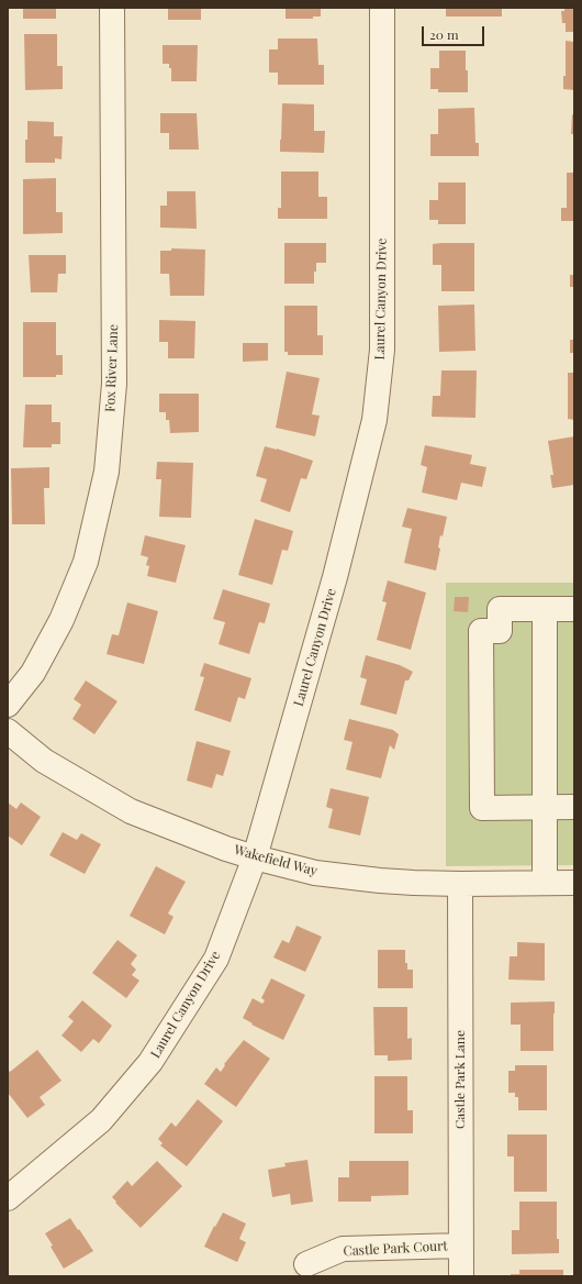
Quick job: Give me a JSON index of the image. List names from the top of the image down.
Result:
{
  "streets": {
    "street": [
      "Laurel Canyon Drive",
      "Fox River Lane",
      "Wakefield Way",
      "Castle Park Lane",
      "Castle Park Court"
    ]
  },
  "crossings": [
    ["Laurel Canyon Drive", "Wakefield Way"],
    ["Wakefield Way", "Castle Park Lane"],
    ["Castle Park Lane", "Castle Park Court"]
  ],
  "scale_bar": "20 m"
}
